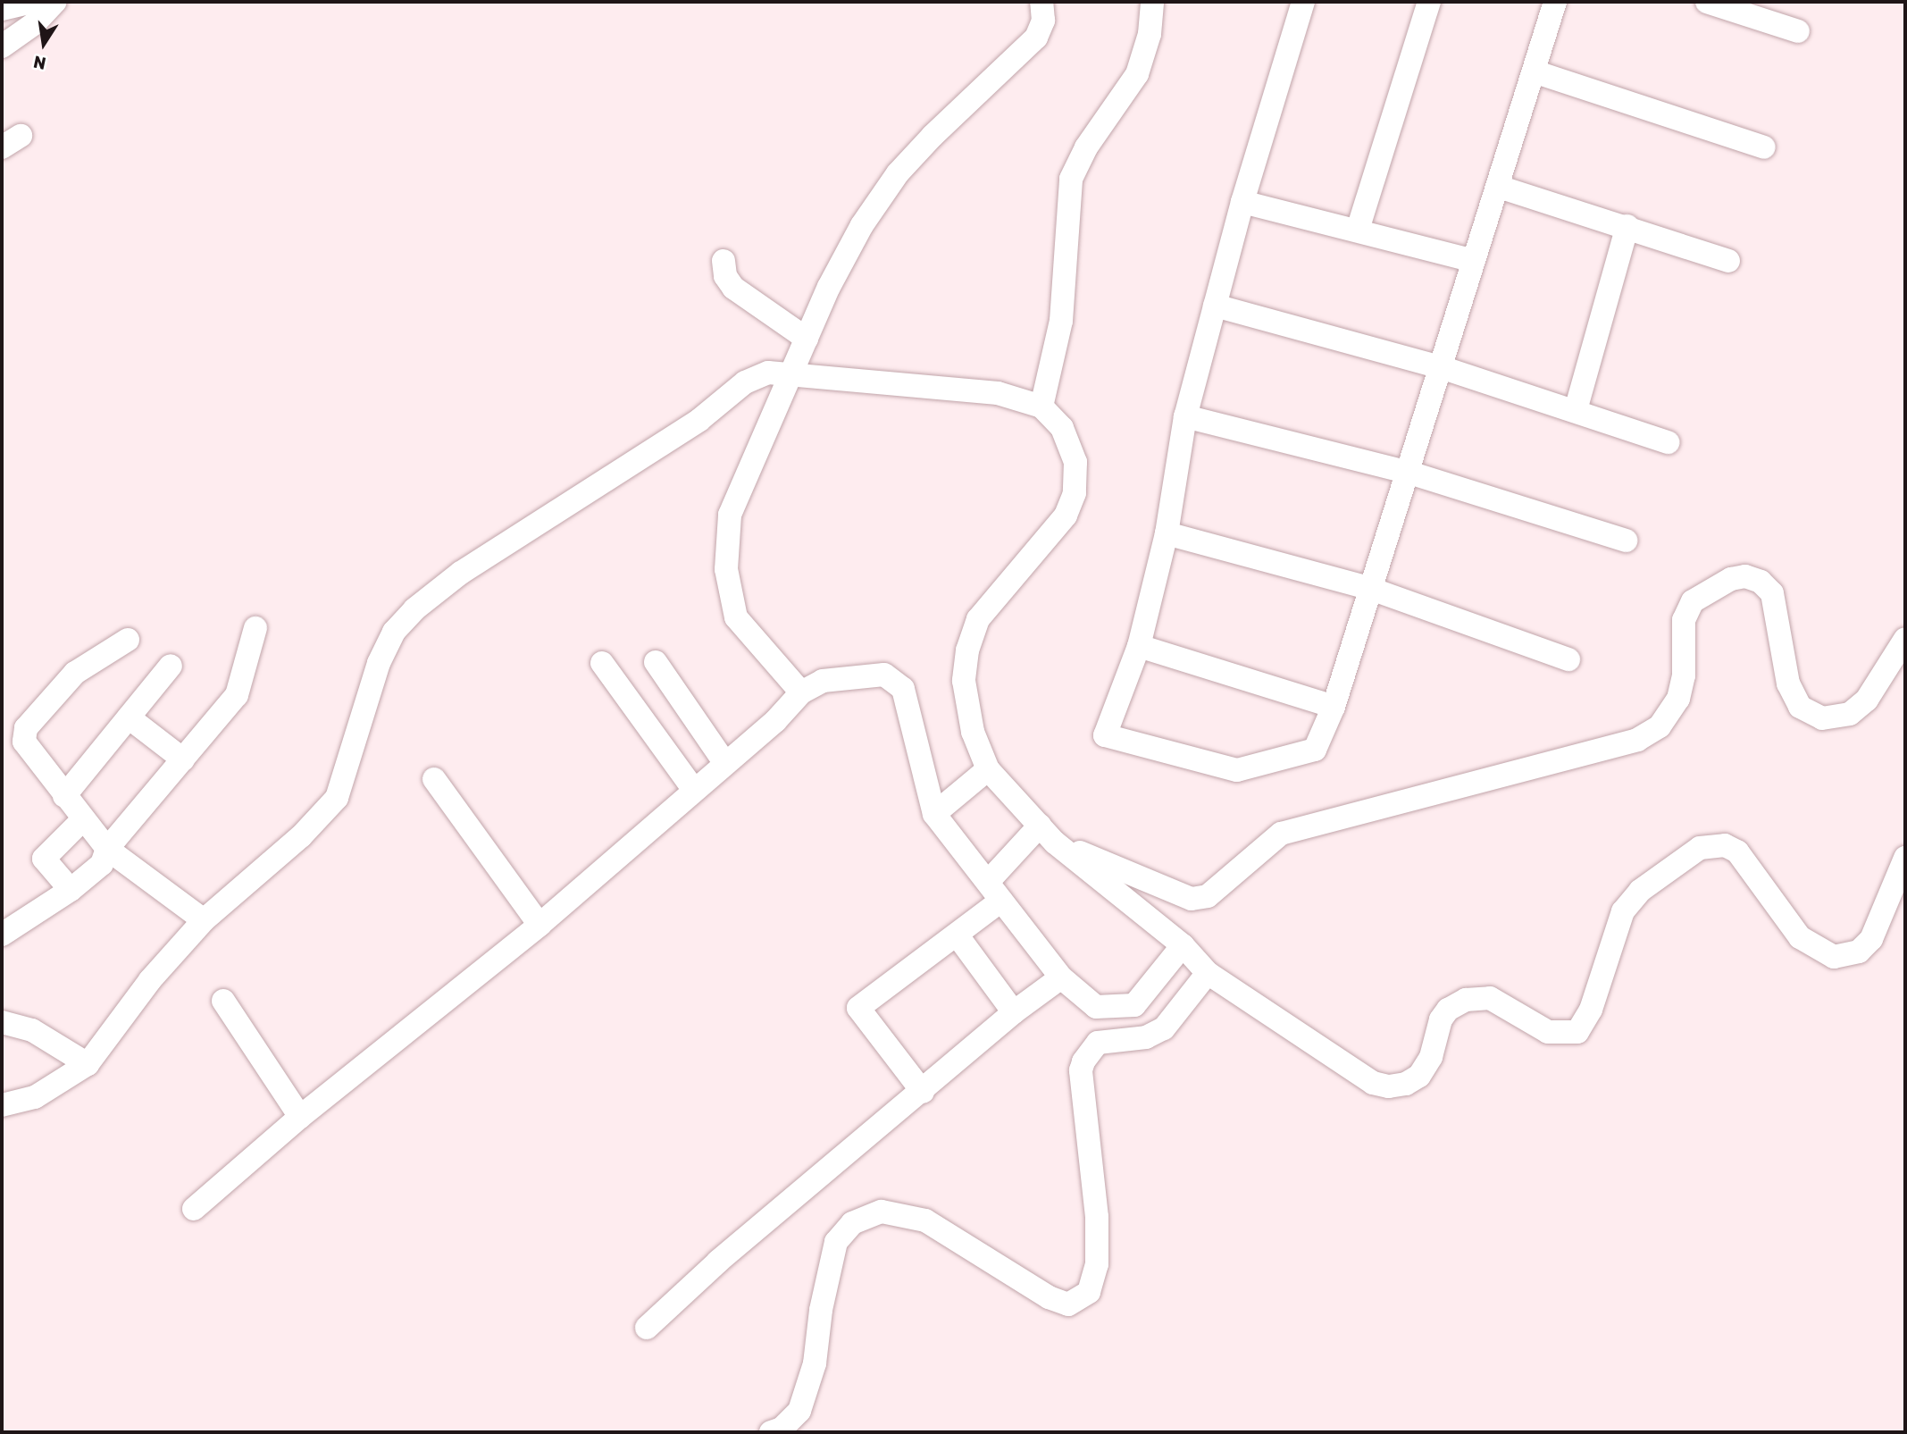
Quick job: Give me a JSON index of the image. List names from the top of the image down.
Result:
{
  "north": "bottom"
}
